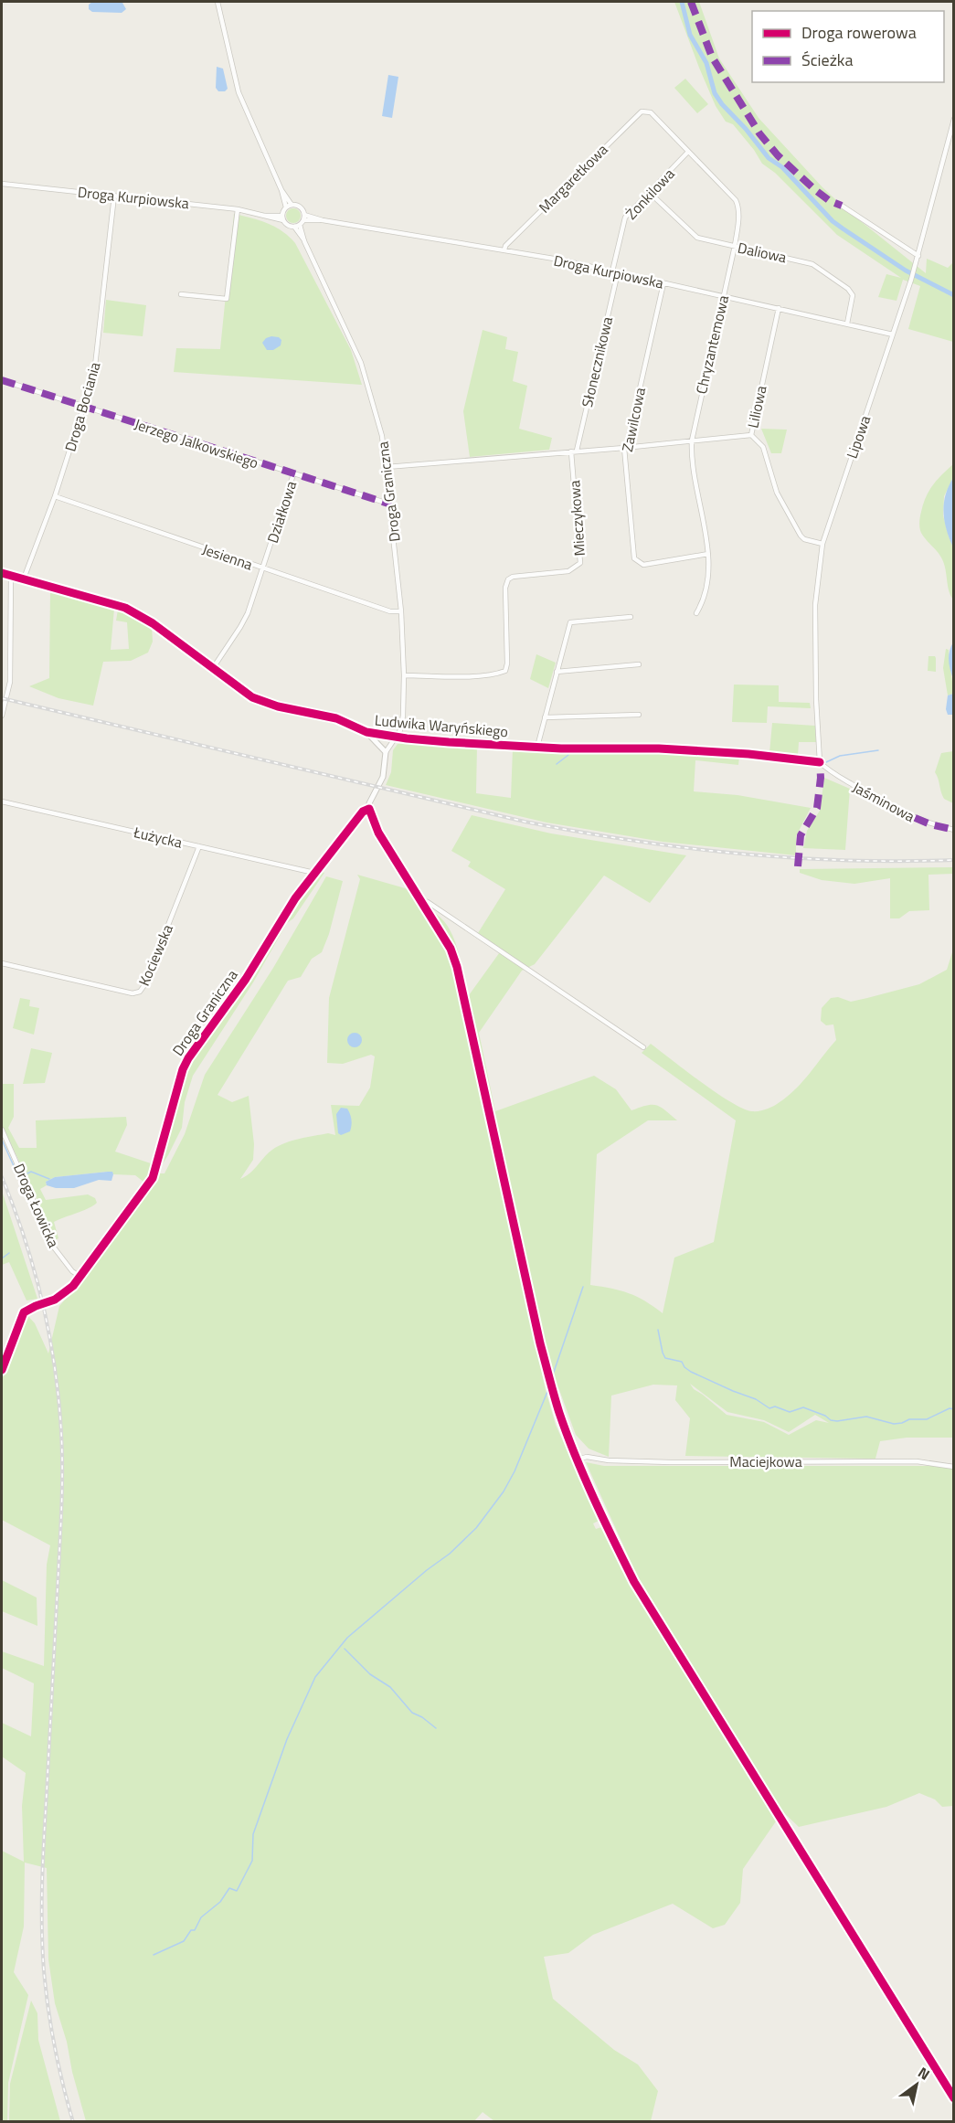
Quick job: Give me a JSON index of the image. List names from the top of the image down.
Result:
{
  "streets": {
    "street": [
      "Margaretkowa",
      "Żonkilowa",
      "Droga Kurpiowska",
      "Daliowa",
      "Chryzantemowa",
      "Słonecznikowa",
      "Droga Bociania",
      "Liliowa",
      "Zawilcowa",
      "Lipowa",
      "Jerzego Jalkowskiego",
      "Droga Graniczna",
      "Działkowa",
      "Mieczykowa",
      "Jesienna",
      "Ludwika Waryńskiego",
      "Jaśminowa",
      "Łużycka",
      "Kociewska",
      "Droga Łowicka",
      "Maciejkowa"
    ]
  },
  "crossings": [
    ["Margaretkowa", "Droga Kurpiowska"],
    ["Margaretkowa", "Chryzantemowa"],
    ["Żonkilowa", "Droga Kurpiowska"],
    ["Żonkilowa", "Daliowa"],
    ["Żonkilowa", "Chryzantemowa"],
    ["Żonkilowa", "Słonecznikowa"],
    ["Droga Kurpiowska", "Daliowa"],
    ["Droga Kurpiowska", "Chryzantemowa"],
    ["Droga Kurpiowska", "Słonecznikowa"],
    ["Droga Kurpiowska", "Droga Bociania"],
    ["Droga Kurpiowska", "Liliowa"],
    ["Droga Kurpiowska", "Zawilcowa"],
    ["Droga Kurpiowska", "Lipowa"],
    ["Droga Kurpiowska", "Droga Graniczna"],
    ["Daliowa", "Chryzantemowa"],
    ["Chryzantemowa", "Zawilcowa"],
    ["Słonecznikowa", "Mieczykowa"],
    ["Droga Bociania", "Jerzego Jalkowskiego"],
    ["Droga Bociania", "Jesienna"],
    ["Droga Bociania", "Ludwika Waryńskiego"],
    ["Liliowa", "Lipowa"],
    ["Lipowa", "Ludwika Waryńskiego"],
    ["Lipowa", "Jaśminowa"],
    ["Jerzego Jalkowskiego", "Droga Graniczna"],
    ["Jerzego Jalkowskiego", "Działkowa"],
    ["Droga Graniczna", "Mieczykowa"],
    ["Droga Graniczna", "Jesienna"],
    ["Droga Graniczna", "Ludwika Waryńskiego"],
    ["Droga Graniczna", "Łużycka"],
    ["Droga Graniczna", "Droga Łowicka"],
    ["Działkowa", "Jesienna"],
    ["Działkowa", "Ludwika Waryńskiego"],
    ["Ludwika Waryńskiego", "Jaśminowa"],
    ["Łużycka", "Kociewska"]
  ],
  "legend": ["Droga rowerowa", "Ścieżka"],
  "north": "top right"
}
